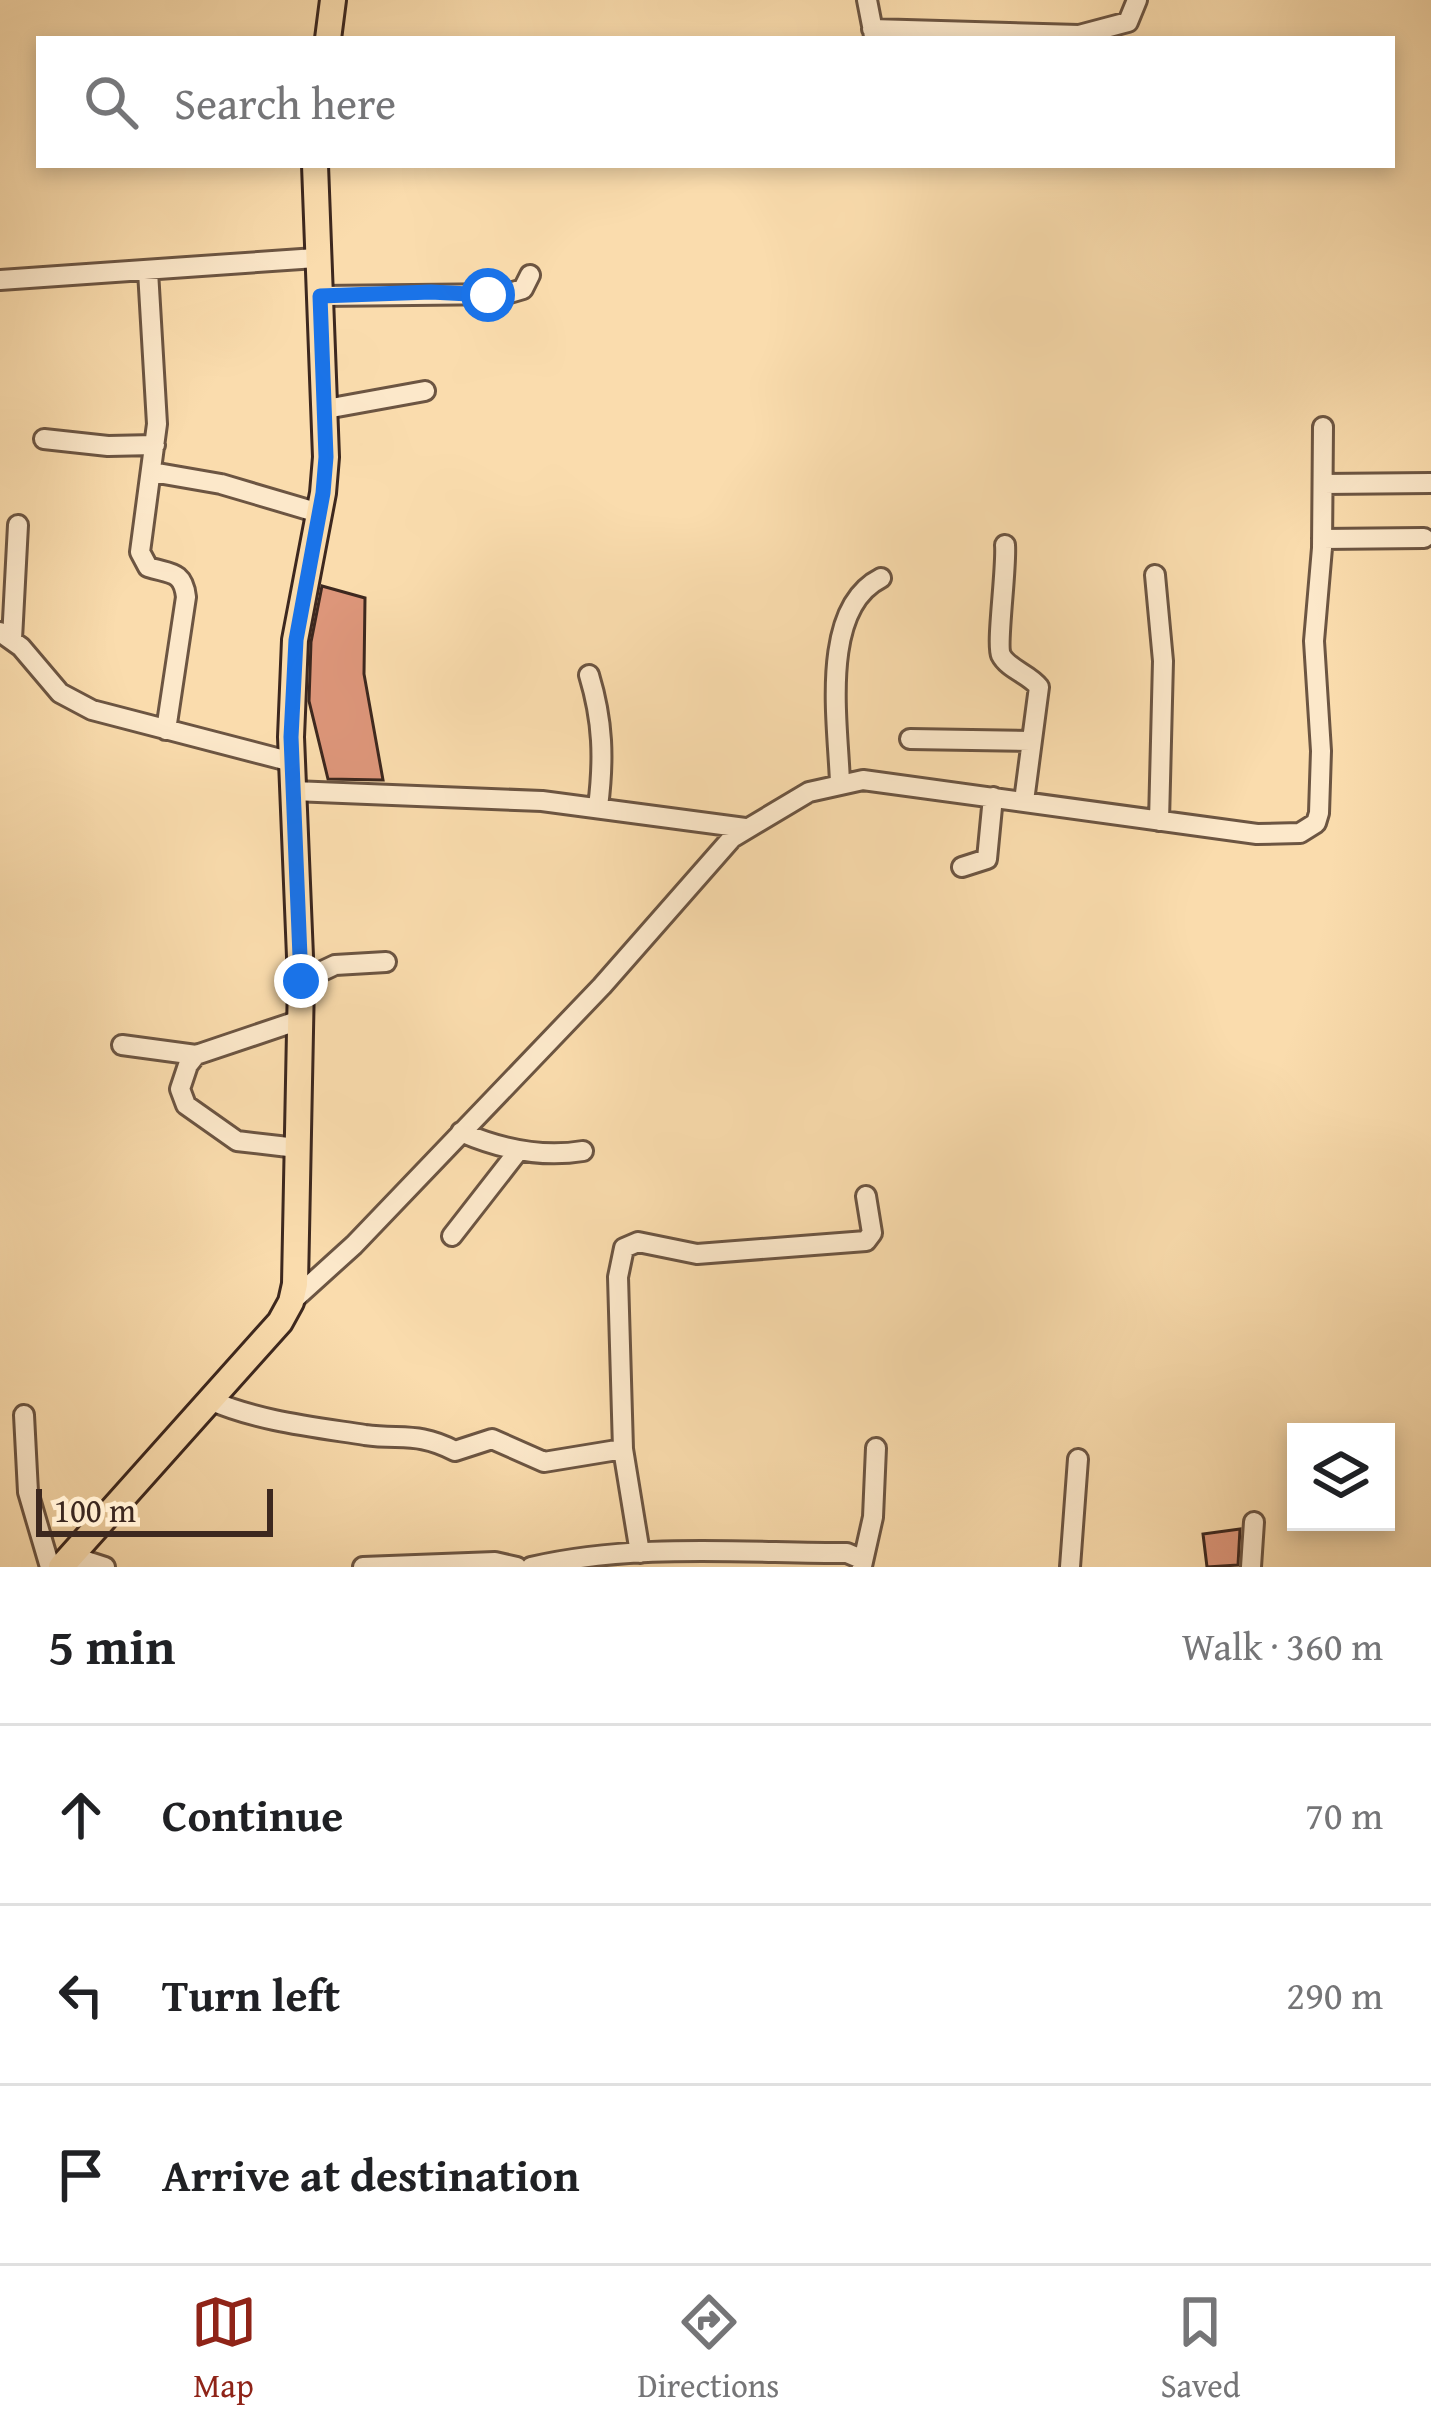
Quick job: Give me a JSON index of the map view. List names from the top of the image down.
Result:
{
  "scale_bar": "100 m",
  "page": {
    "search": "Search here",
    "scale": "100 m",
    "heading": ["5 min", "Walk · 360 m"],
    "list": [
      ["Continue", "70 m"],
      ["Turn left", "290 m"],
      "Arrive at destination"
    ],
    "nav": ["Map", "Directions", "Saved"]
  }
}
